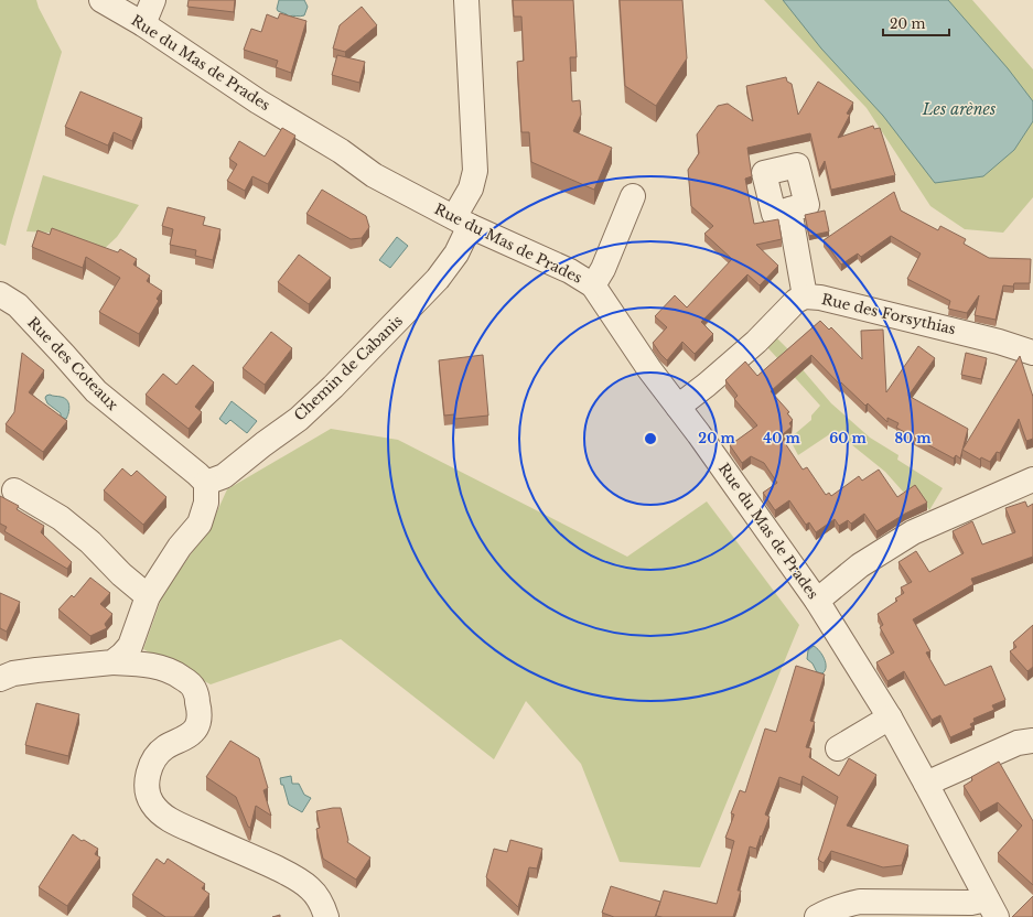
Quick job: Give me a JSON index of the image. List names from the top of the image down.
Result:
{
  "streets": {
    "street": [
      "Rue du Mas de Prades",
      "Rue des Forsythias",
      "Rue des Coteaux",
      "Chemin de Cabanis"
    ]
  },
  "crossings": [
    ["Rue du Mas de Prades", "Rue des Forsythias"],
    ["Rue du Mas de Prades", "Chemin de Cabanis"],
    ["Rue des Coteaux", "Chemin de Cabanis"]
  ],
  "water": ["Les arènes"],
  "scale_bar": "20 m",
  "rings": [
    "20 m",
    "40 m",
    "60 m",
    "80 m"
  ]
}
